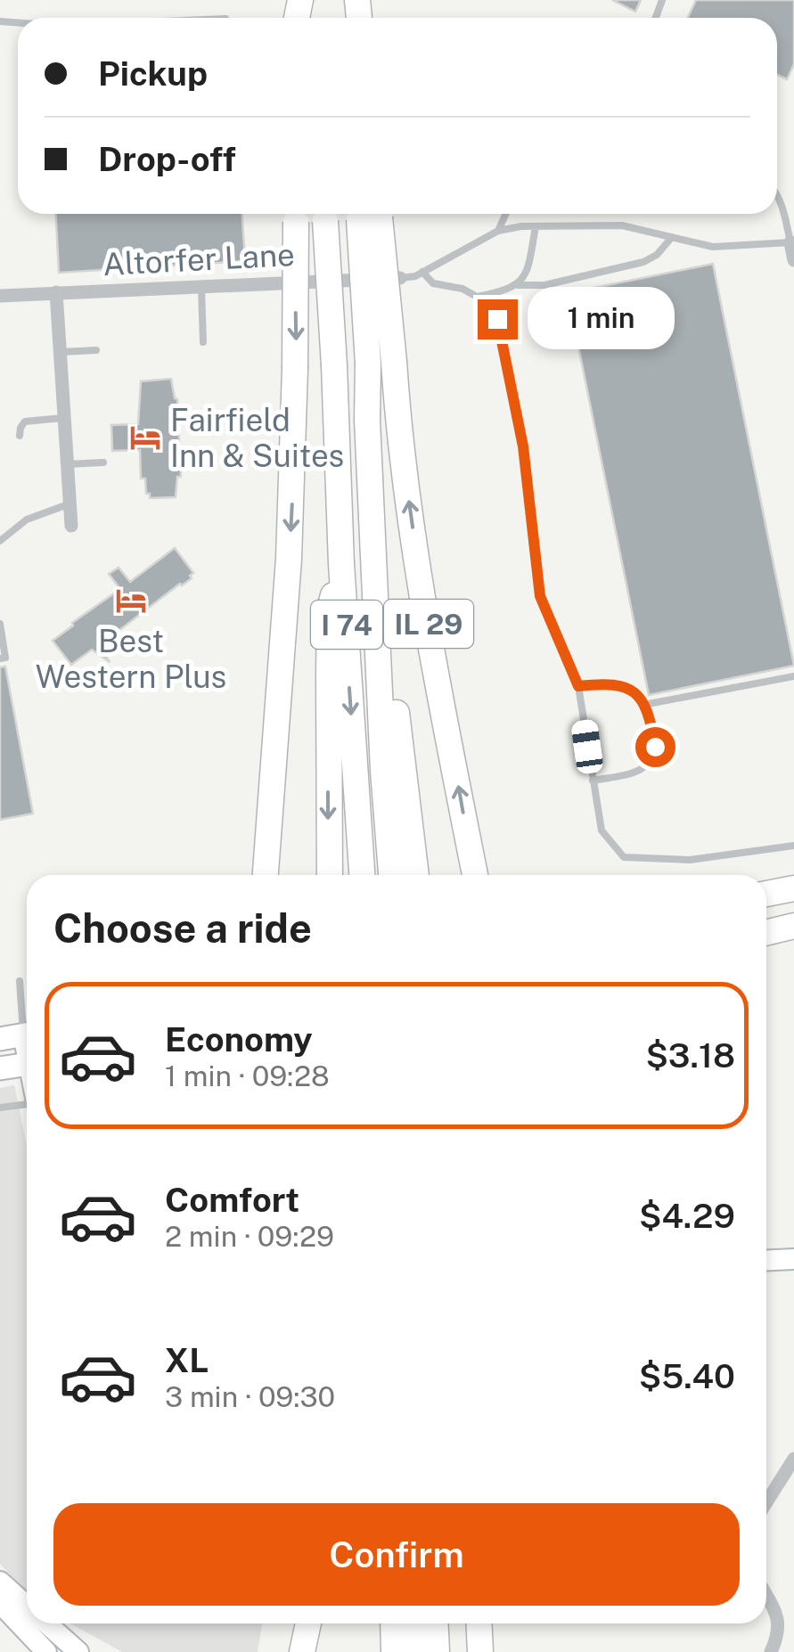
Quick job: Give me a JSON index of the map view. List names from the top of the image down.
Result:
{
  "streets": {
    "highway": ["IL 29", "I 74"],
    "street": ["Altorfer Lane"]
  },
  "places": {
    "hotel": ["Fairfield Inn & Suites", "Best Western Plus"]
  },
  "page": {
    "banner": ["Pickup", "Drop-off"],
    "bubble": "1 min",
    "heading": "Choose a ride",
    "list": [
      {
        "name": "Economy",
        "note": "1 min · 09:28",
        "value": "$3.18"
      },
      {
        "name": "Comfort",
        "note": "2 min · 09:29",
        "value": "$4.29"
      },
      {
        "name": "XL",
        "note": "3 min · 09:30",
        "value": "$5.40"
      }
    ],
    "buttons": "Confirm"
  }
}
